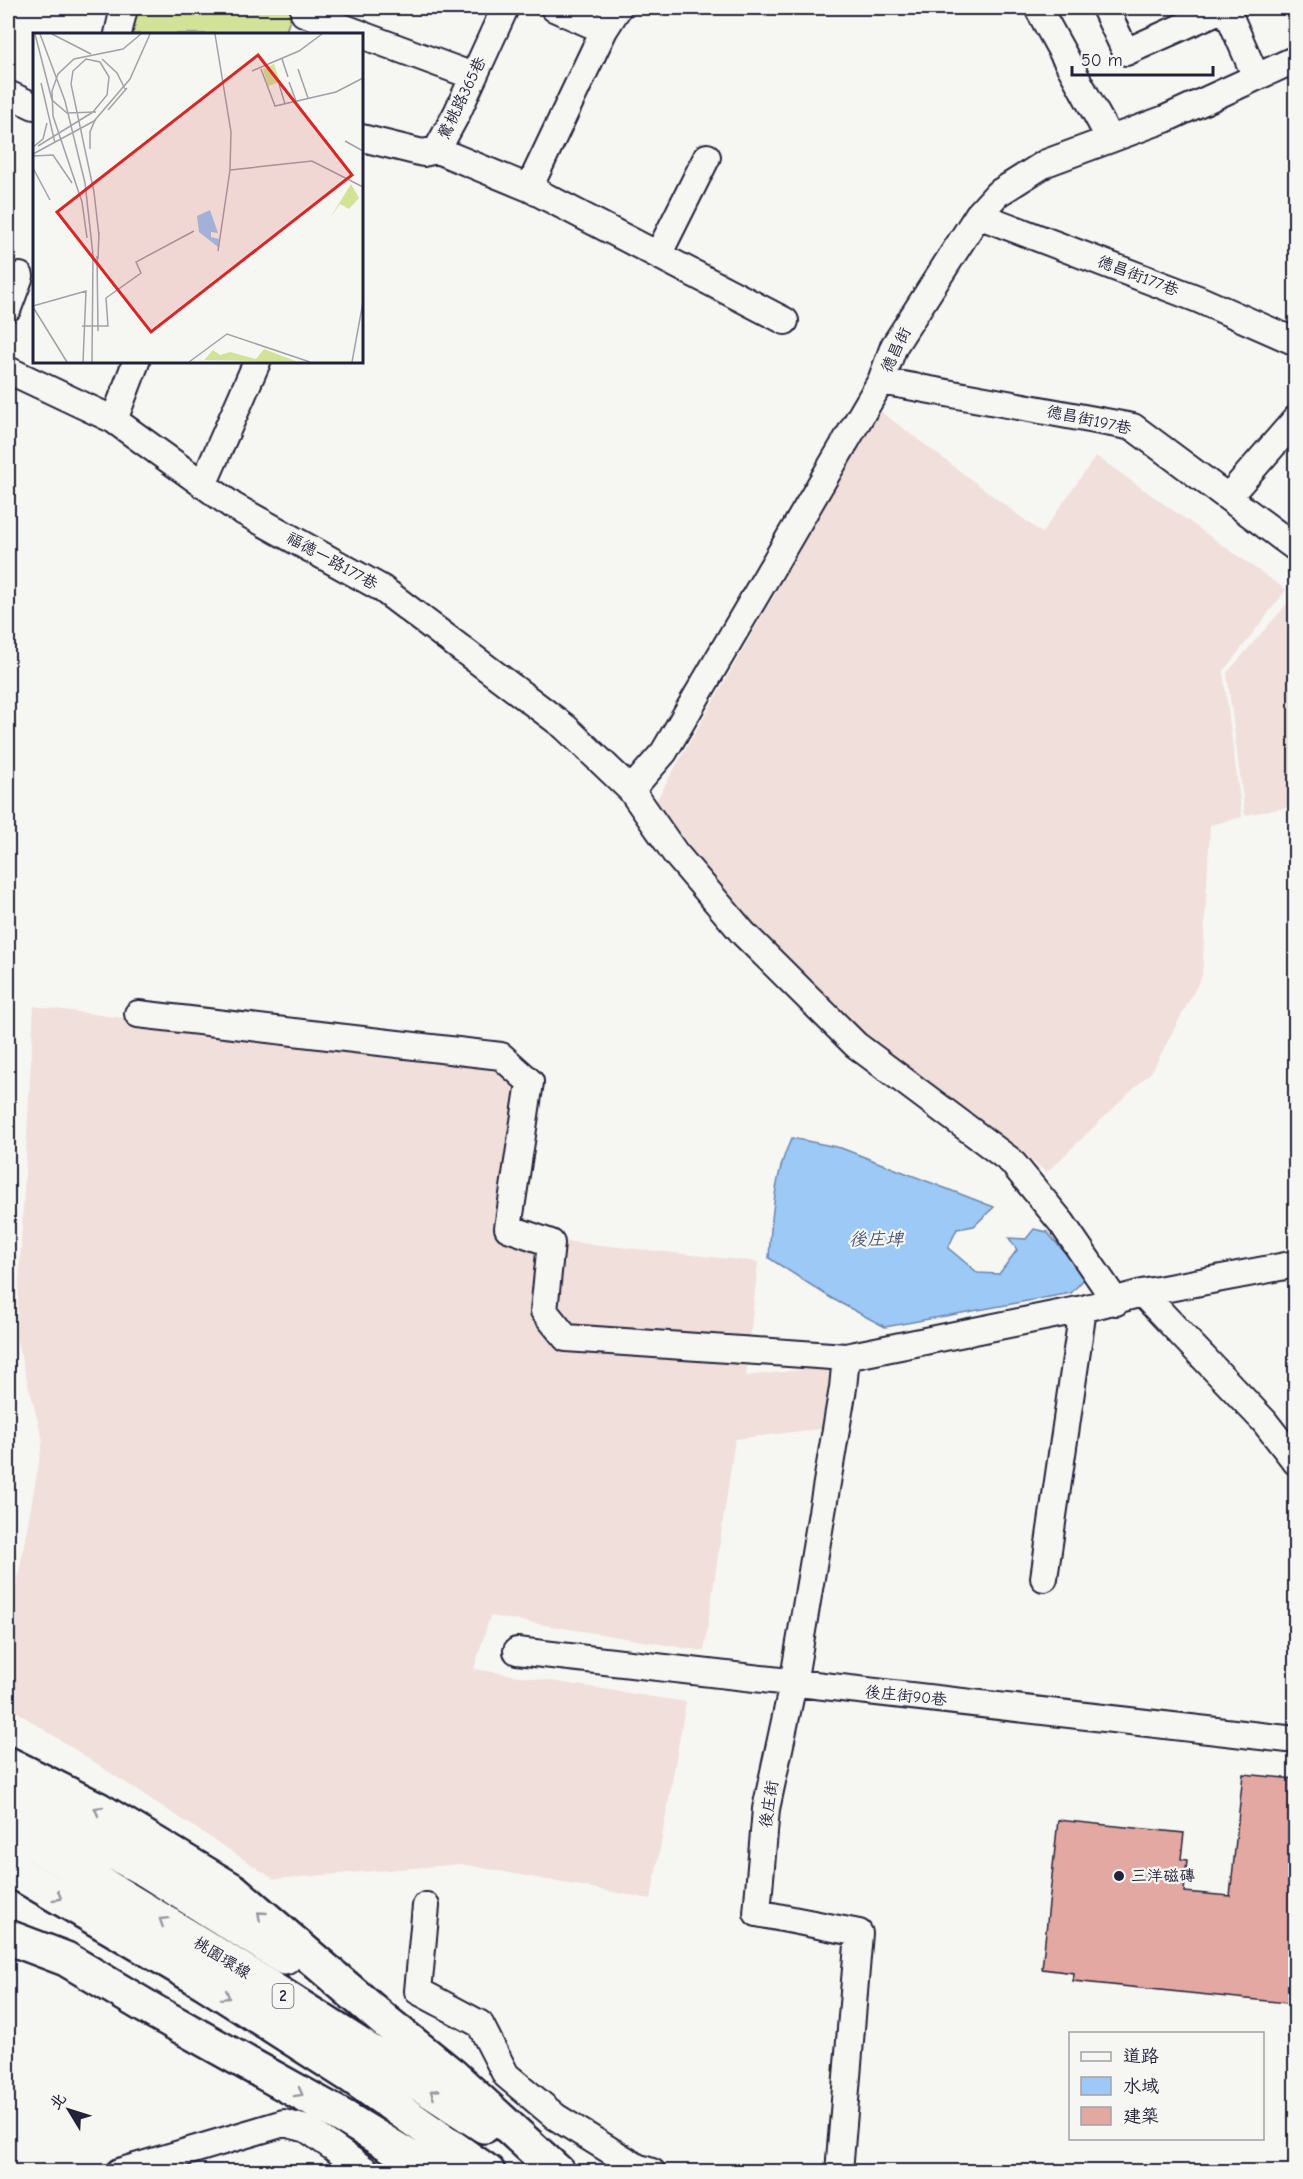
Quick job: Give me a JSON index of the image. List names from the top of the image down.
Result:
{
  "streets": {
    "highway": ["桃園環線", "2"],
    "street": [
      "鶯桃路365巷",
      "德昌街177巷",
      "德昌街",
      "德昌街197巷",
      "福德一路177巷",
      "後庄街90巷",
      "後庄街"
    ]
  },
  "crossings": [
    ["德昌街177巷", "德昌街"],
    ["德昌街", "德昌街197巷"],
    ["德昌街", "福德一路177巷"],
    ["後庄街90巷", "後庄街"]
  ],
  "water": ["後庄埤"],
  "places": ["三洋磁磚"],
  "legend": ["道路", "水域", "建築"],
  "scale_bar": "50 m",
  "north": "top left"
}
